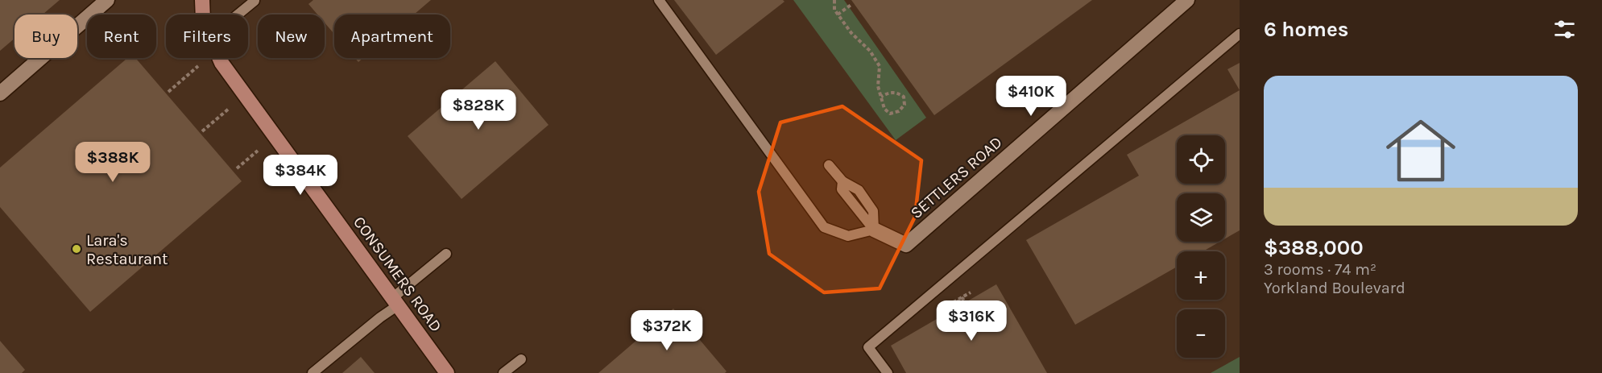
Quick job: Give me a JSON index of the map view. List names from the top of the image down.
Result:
{
  "streets": {
    "street": ["SETTLERS ROAD", "CONSUMERS ROAD"]
  },
  "places": ["Lara's Restaurant"],
  "page": {
    "heading": "6 homes",
    "chip": [
      "Buy",
      "Rent",
      "Filters",
      "New",
      "Apartment"
    ],
    "list": [
      {
        "name": "$388,000",
        "note": "3 rooms · 74 m² · Yorkland Boulevard"
      }
    ],
    "price": [
      "$410K",
      "$828K",
      "$388K",
      "$384K",
      "$316K",
      "$372K"
    ],
    "map_buttons": ["+", "−"]
  }
}
